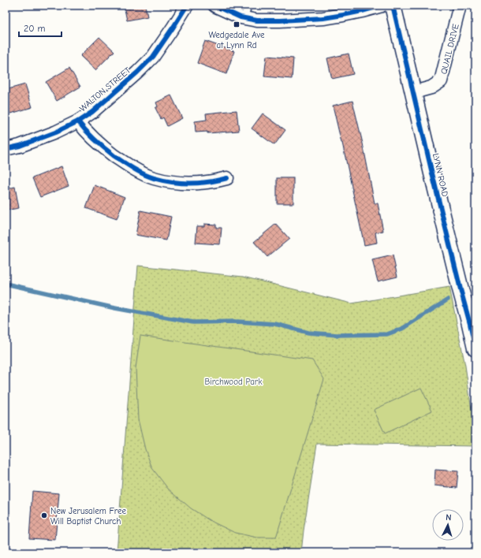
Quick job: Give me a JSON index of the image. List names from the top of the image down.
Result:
{
  "streets": {
    "street": ["QUAIL DRIVE", "WALTON STREET", "LYNN ROAD"]
  },
  "crossings": [
    ["QUAIL DRIVE", "LYNN ROAD"]
  ],
  "parks": ["Birchwood Park"],
  "places": {
    "transit": ["Wedgedale Ave at Lynn Rd"],
    "other": ["New Jerusalem Free Will Baptist Church"]
  },
  "scale_bar": "20 m",
  "north": "top"
}
